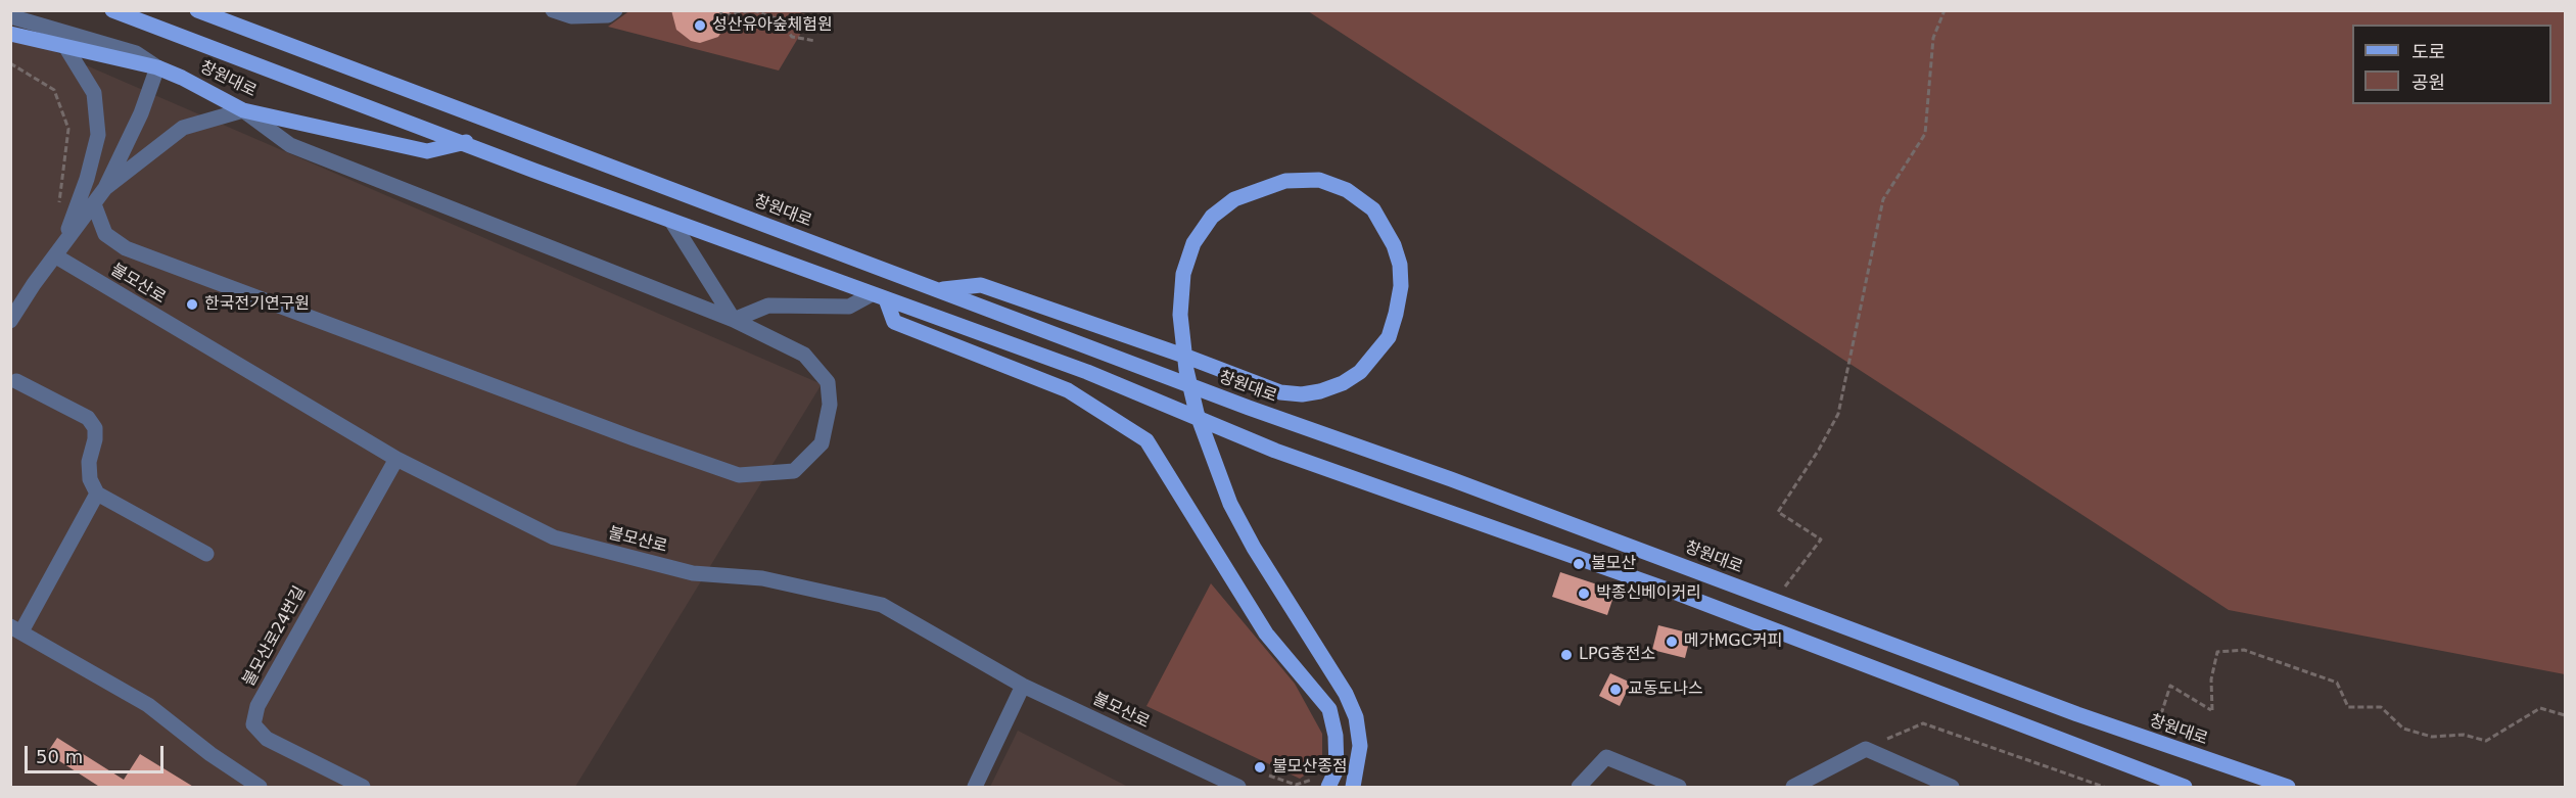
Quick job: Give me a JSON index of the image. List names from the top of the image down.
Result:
{
  "streets": {
    "main road": ["창원대로"],
    "street": ["불모산로", "불모산로24번길"]
  },
  "crossings": [
    ["불모산로", "불모산로24번길"]
  ],
  "places": [
    "성산유아숲체험원",
    "한국전기연구원",
    "불모산",
    "박종신베이커리",
    "메가MGC커피",
    "LPG충전소",
    "교동도나스",
    "불모산종점"
  ],
  "legend": ["도로", "공원"],
  "scale_bar": "50 m"
}
